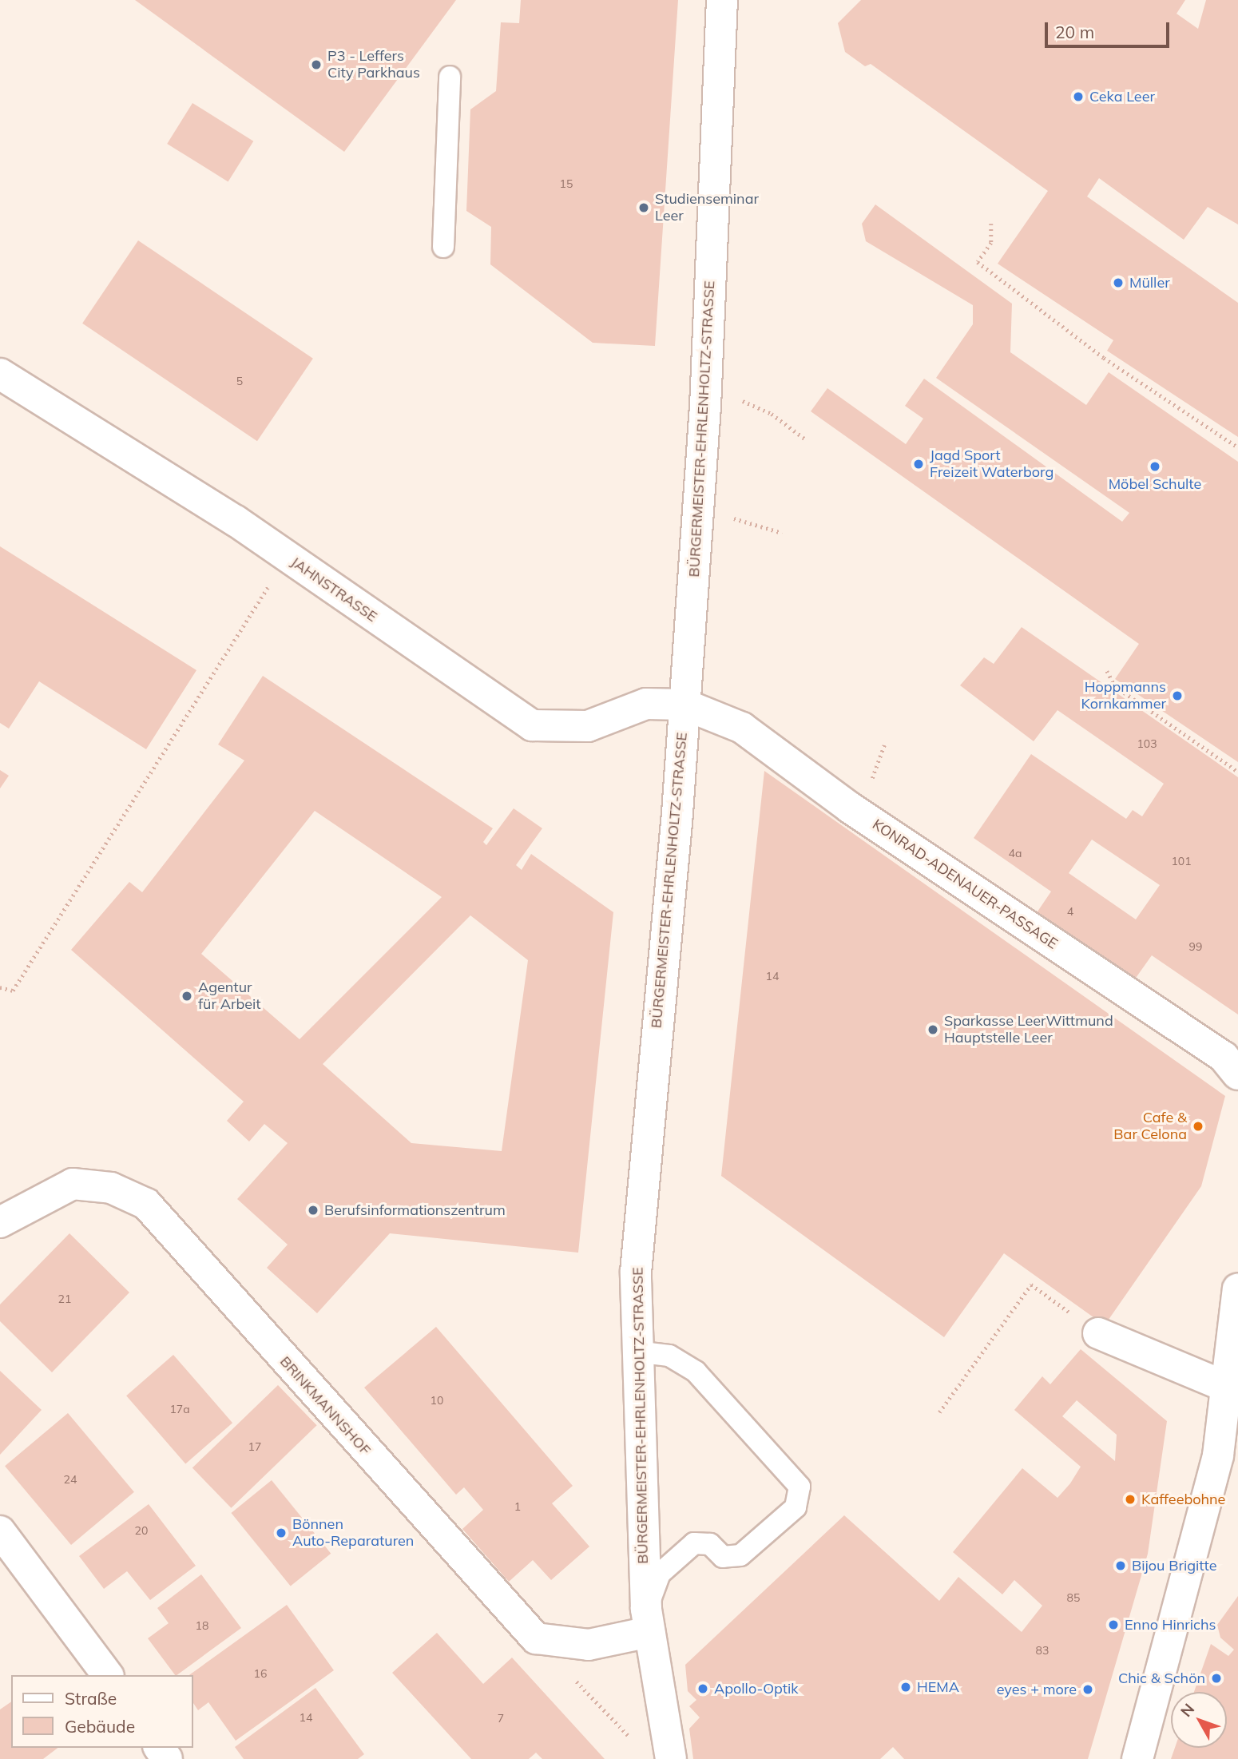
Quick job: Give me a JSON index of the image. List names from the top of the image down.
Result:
{
  "streets": {
    "street": [
      "BÜRGERMEISTER-EHRLENHOLTZ-STRASSE",
      "JAHNSTRASSE",
      "KONRAD-ADENAUER-PASSAGE",
      "BRINKMANNSHOF"
    ]
  },
  "crossings": [
    ["BÜRGERMEISTER-EHRLENHOLTZ-STRASSE", "JAHNSTRASSE"],
    ["BÜRGERMEISTER-EHRLENHOLTZ-STRASSE", "KONRAD-ADENAUER-PASSAGE"],
    ["JAHNSTRASSE", "KONRAD-ADENAUER-PASSAGE"]
  ],
  "places": [
    "P3 - Leffers City Parkhaus",
    "Ceka Leer",
    "Studienseminar Leer",
    "Müller",
    "Jagd Sport Freizeit Waterborg",
    "Möbel Schulte",
    "Hoppmanns Kornkammer",
    "Agentur für Arbeit",
    "Sparkasse LeerWittmund Hauptstelle Leer",
    "Cafe & Bar Celona",
    "Berufsinformationszentrum",
    "Kaffeebohne",
    "Bönnen Auto-Reparaturen",
    "Bijou Brigitte",
    "Enno Hinrichs",
    "Chic & Schön",
    "HEMA",
    "Apollo-Optik",
    "eyes + more"
  ],
  "house_numbers": [
    "15",
    "5",
    "103",
    "4a",
    "101",
    "4",
    "99",
    "14",
    "21",
    "10",
    "17a",
    "17",
    "24",
    "1",
    "20",
    "85",
    "18",
    "83",
    "16",
    "14",
    "7"
  ],
  "legend": ["Straße", "Gebäude"],
  "scale_bar": "20 m",
  "north": "top left"
}
